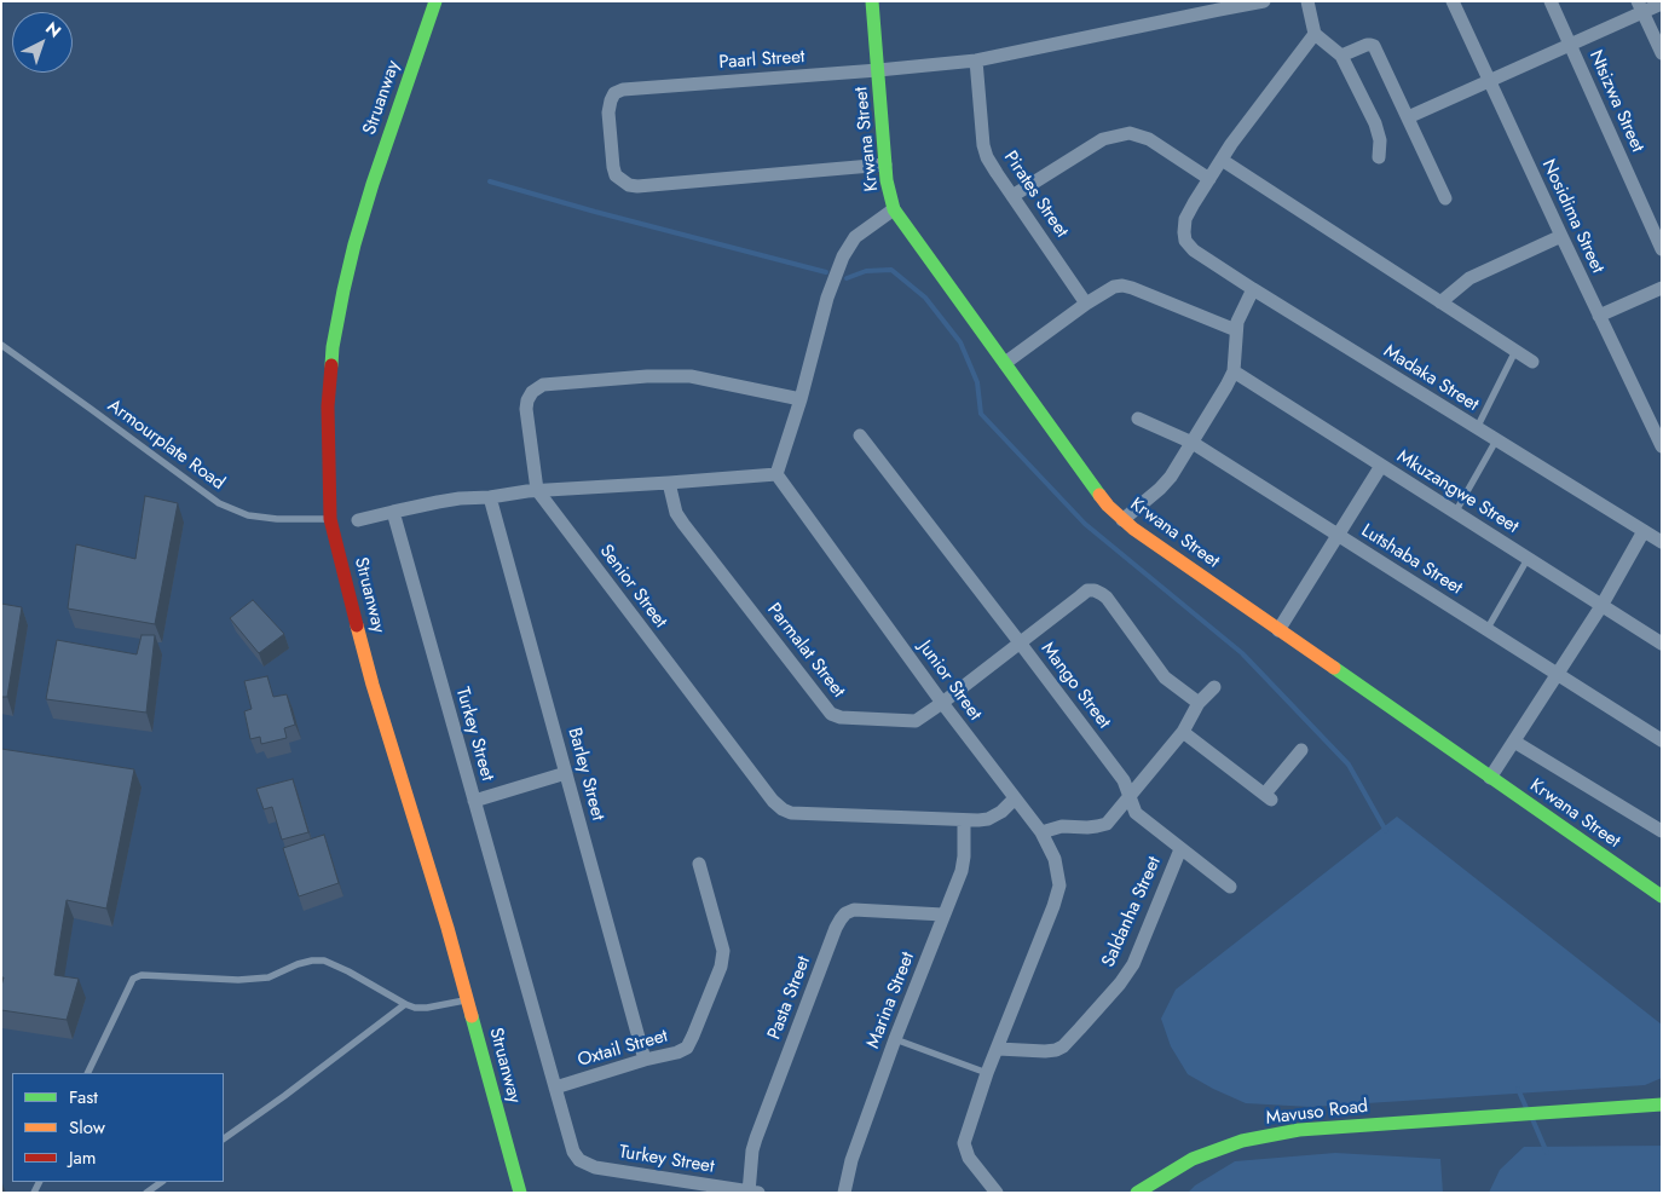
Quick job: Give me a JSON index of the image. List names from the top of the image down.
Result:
{
  "streets": {
    "street": [
      "Paarl Street",
      "Struanway",
      "Ntsizwa Street",
      "Krwana Street",
      "Pirates Street",
      "Nosidima Street",
      "Madaka Street",
      "Mkuzangwe Street",
      "Lutshaba Street",
      "Senior Street",
      "Parmalat Street",
      "Junior Street",
      "Mango Street",
      "Turkey Street",
      "Barley Street",
      "Saldanha Street",
      "Pasta Street",
      "Marina Street",
      "Oxtail Street",
      "Mavuso Road"
    ],
    "lane": ["Armourplate Road"]
  },
  "crossings": [
    ["Paarl Street", "Krwana Street"],
    ["Paarl Street", "Pirates Street"],
    ["Struanway", "Armourplate Road"],
    ["Senior Street", "Junior Street"],
    ["Senior Street", "Marina Street"],
    ["Parmalat Street", "Junior Street"],
    ["Parmalat Street", "Mango Street"],
    ["Junior Street", "Saldanha Street"],
    ["Mango Street", "Saldanha Street"],
    ["Turkey Street", "Pasta Street"],
    ["Turkey Street", "Oxtail Street"],
    ["Barley Street", "Oxtail Street"],
    ["Pasta Street", "Marina Street"]
  ],
  "legend": ["Fast", "Slow", "Jam"],
  "north": "top right"
}
